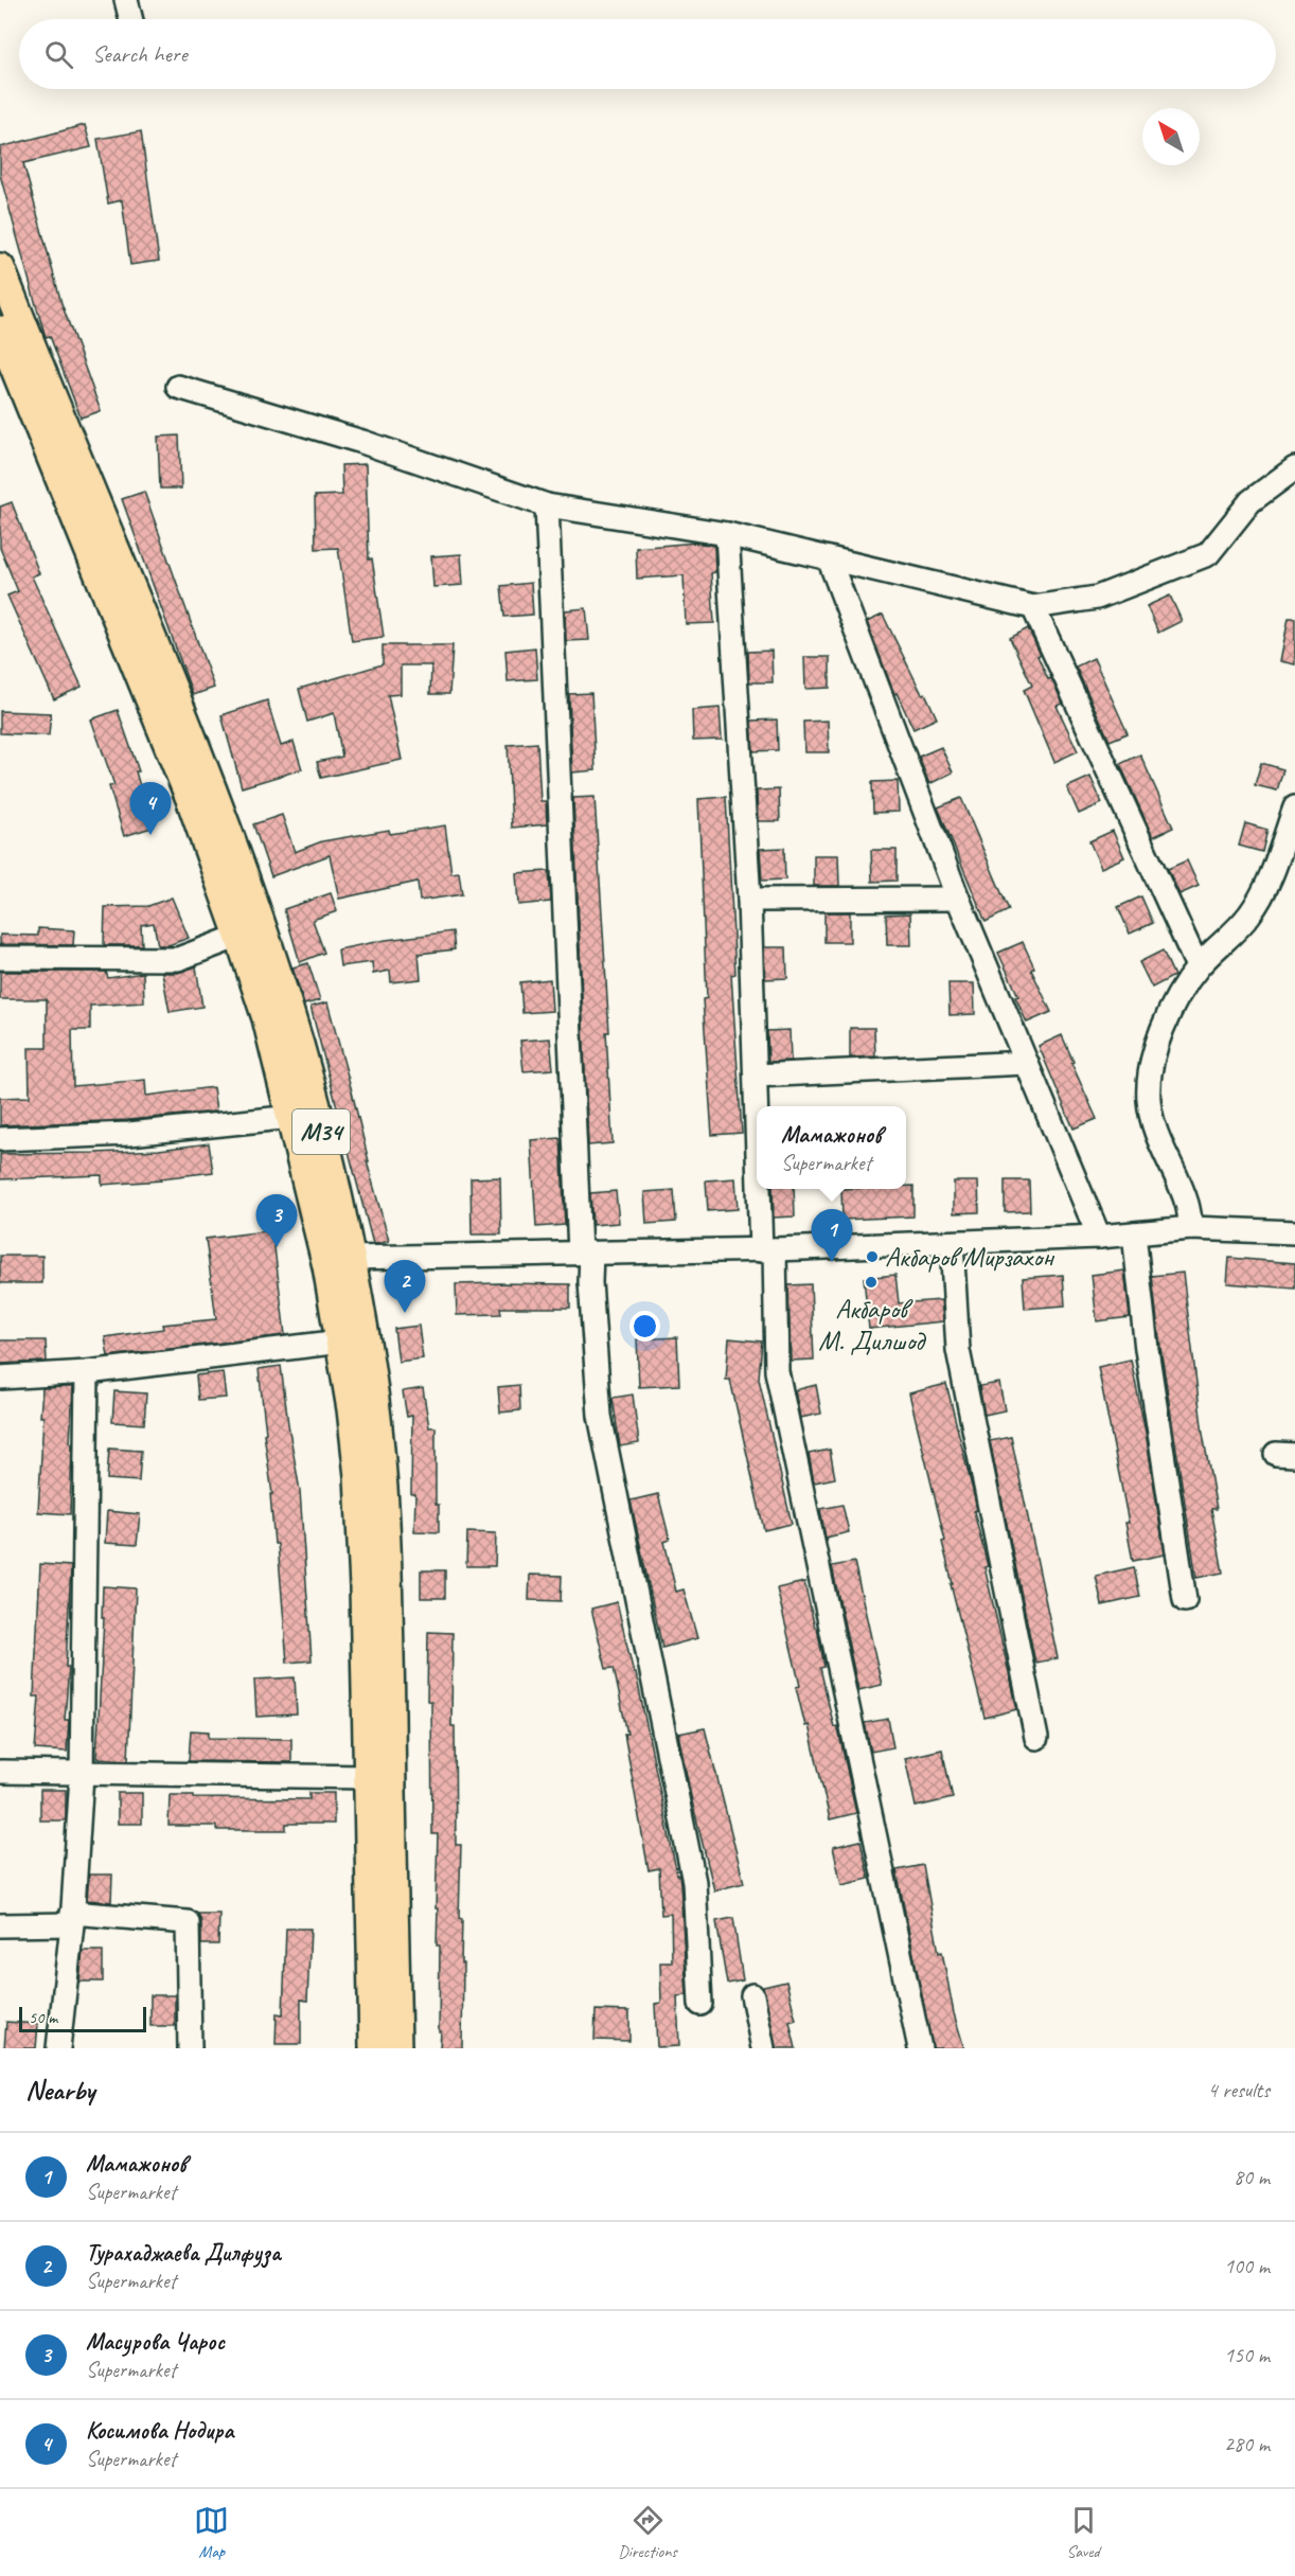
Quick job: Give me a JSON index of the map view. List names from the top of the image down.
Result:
{
  "streets": {
    "main road": ["M34"]
  },
  "places": ["Акбаров Мирзахон", "Акбаров М. Дилшод"],
  "scale_bar": "50 m",
  "north": "top left",
  "page": {
    "search": "Search here",
    "pins": [
      "4",
      "3",
      "1",
      "2"
    ],
    "popup": ["Мамажонов", "Supermarket"],
    "scale": "50 m",
    "heading": ["Nearby", "4 results"],
    "list": [
      {
        "mark": "1",
        "name": "Мамажонов",
        "note": "Supermarket",
        "value": "80 m"
      },
      {
        "mark": "2",
        "name": "Турахаджаева Дилфуза",
        "note": "Supermarket",
        "value": "100 m"
      },
      {
        "mark": "3",
        "name": "Масурова Чарос",
        "note": "Supermarket",
        "value": "150 m"
      },
      {
        "mark": "4",
        "name": "Косимова Нодира",
        "note": "Supermarket",
        "value": "280 m"
      }
    ],
    "nav": ["Map", "Directions", "Saved"]
  }
}
